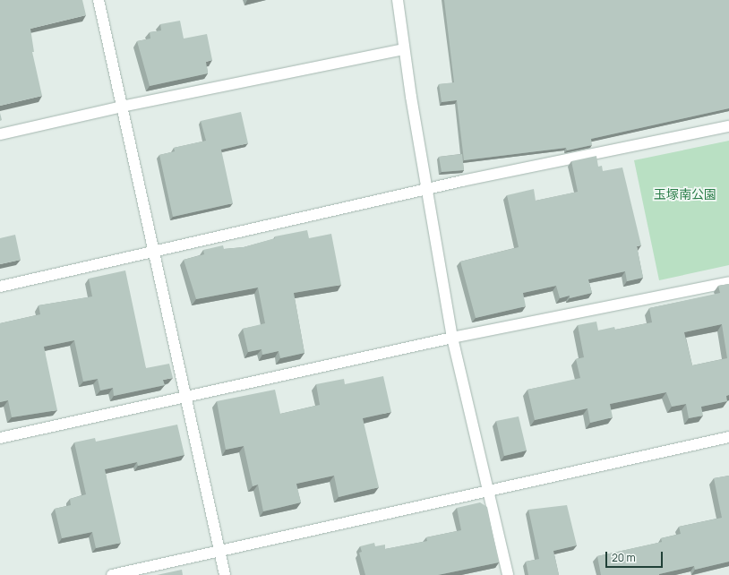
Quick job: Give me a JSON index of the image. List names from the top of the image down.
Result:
{
  "parks": ["玉塚南公園"],
  "scale_bar": "20 m"
}
